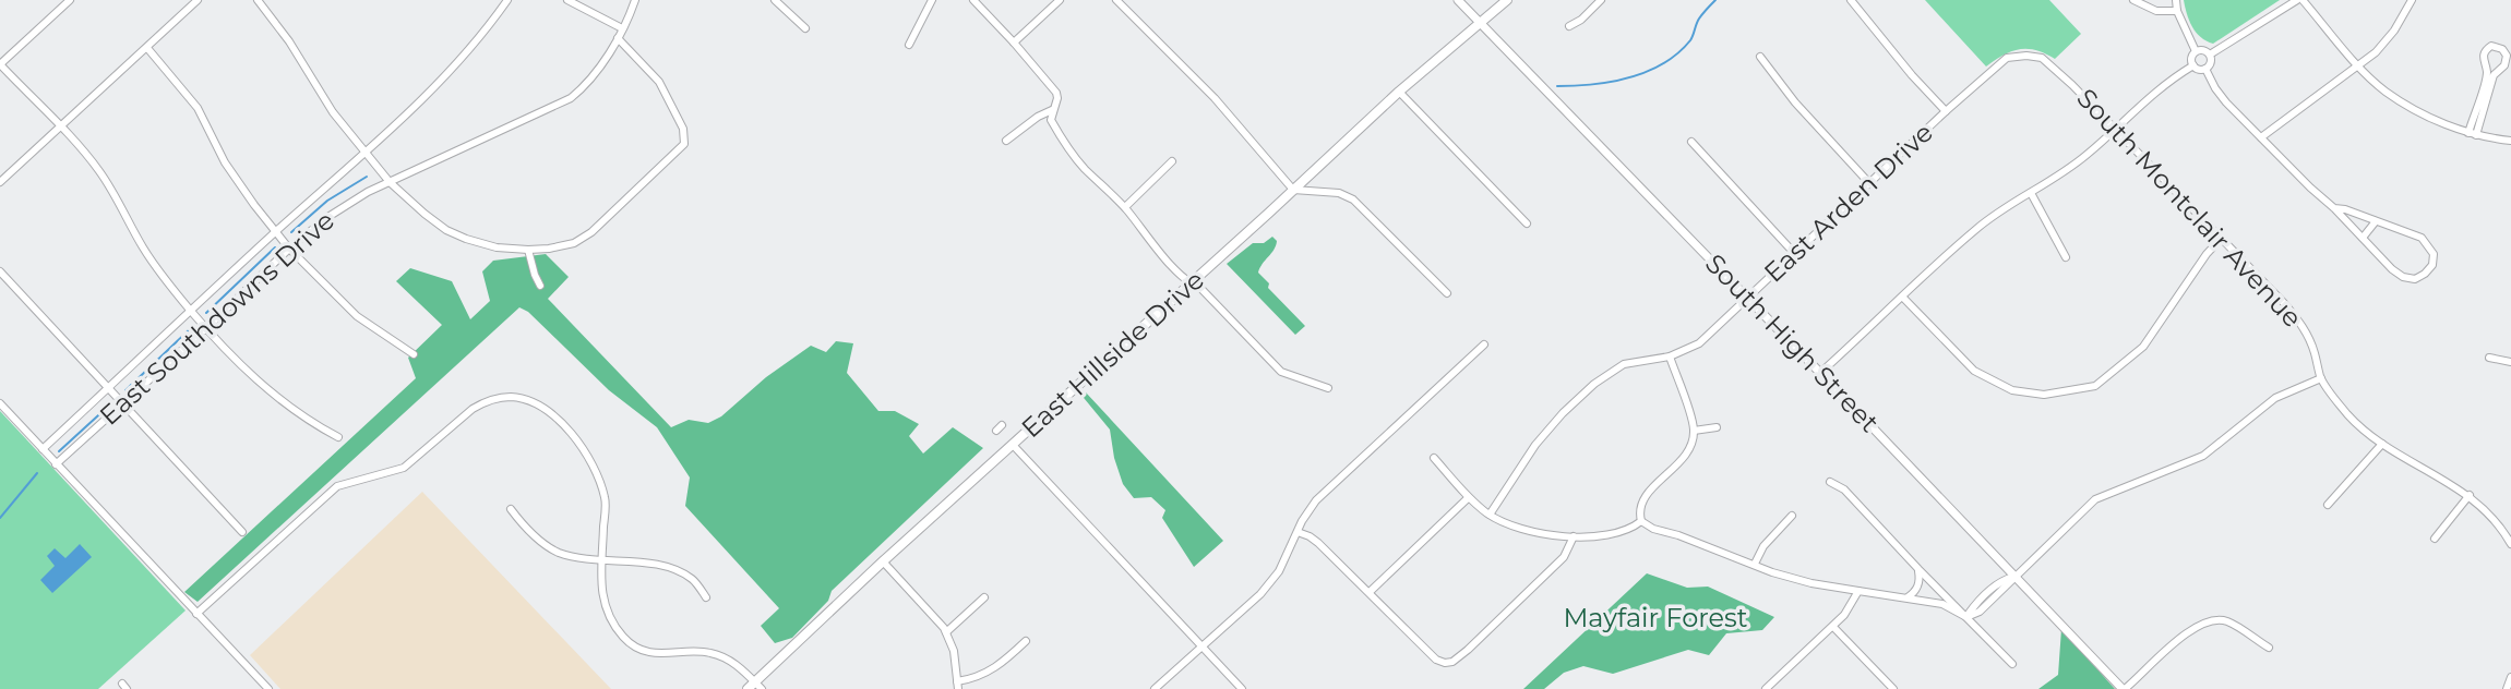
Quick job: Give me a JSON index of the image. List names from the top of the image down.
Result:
{
  "streets": {
    "main road": ["East Hillside Drive"],
    "street": [
      "East Arden Drive",
      "South Montclair Avenue",
      "East Southdowns Drive",
      "South High Street"
    ]
  },
  "crossings": [
    ["East Arden Drive", "South Montclair Avenue"],
    ["East Arden Drive", "South High Street"],
    ["South High Street", "East Hillside Drive"]
  ],
  "parks": ["Mayfair Forest"]
}
